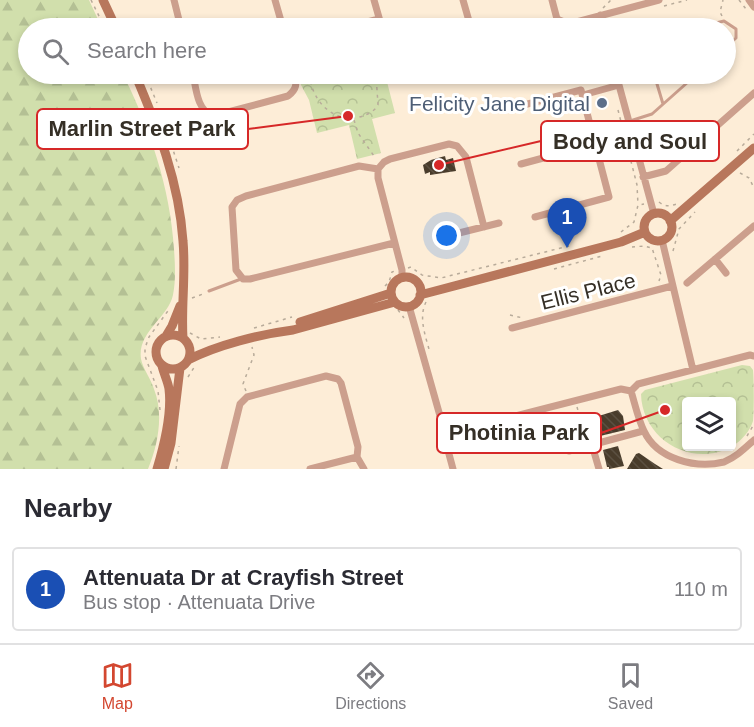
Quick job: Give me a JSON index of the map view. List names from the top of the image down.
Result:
{
  "streets": {
    "street": ["Ellis Place"]
  },
  "places": [
    "Felicity Jane Digital",
    "Marlin Street Park",
    "Body and Soul",
    "Photinia Park"
  ],
  "page": {
    "search": "Search here",
    "pins": "1",
    "heading": "Nearby",
    "list": [
      {
        "mark": "1",
        "name": "Attenuata Dr at Crayfish Street",
        "note": "Bus stop · Attenuata Drive",
        "value": "110 m"
      }
    ],
    "nav": ["Map", "Directions", "Saved"]
  }
}
